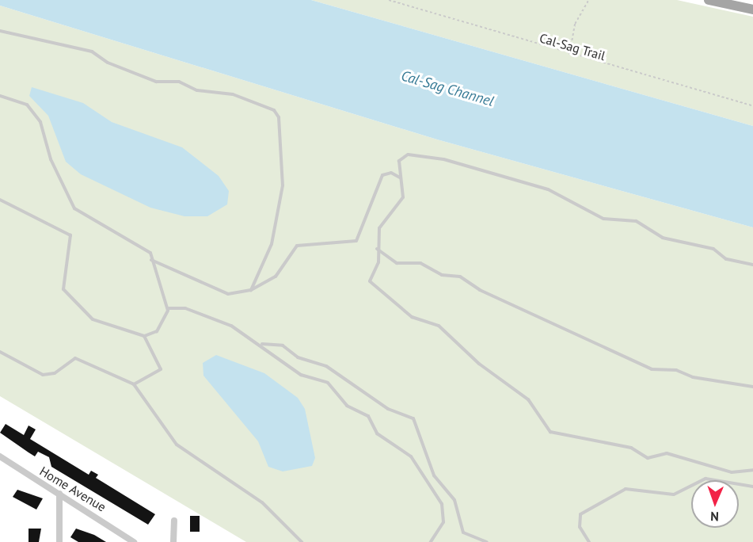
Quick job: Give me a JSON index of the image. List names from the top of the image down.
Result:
{
  "streets": {
    "street": ["Home Avenue"],
    "path": ["Cal-Sag Trail"]
  },
  "water": ["Cal-Sag Channel"],
  "north": "bottom"
}
